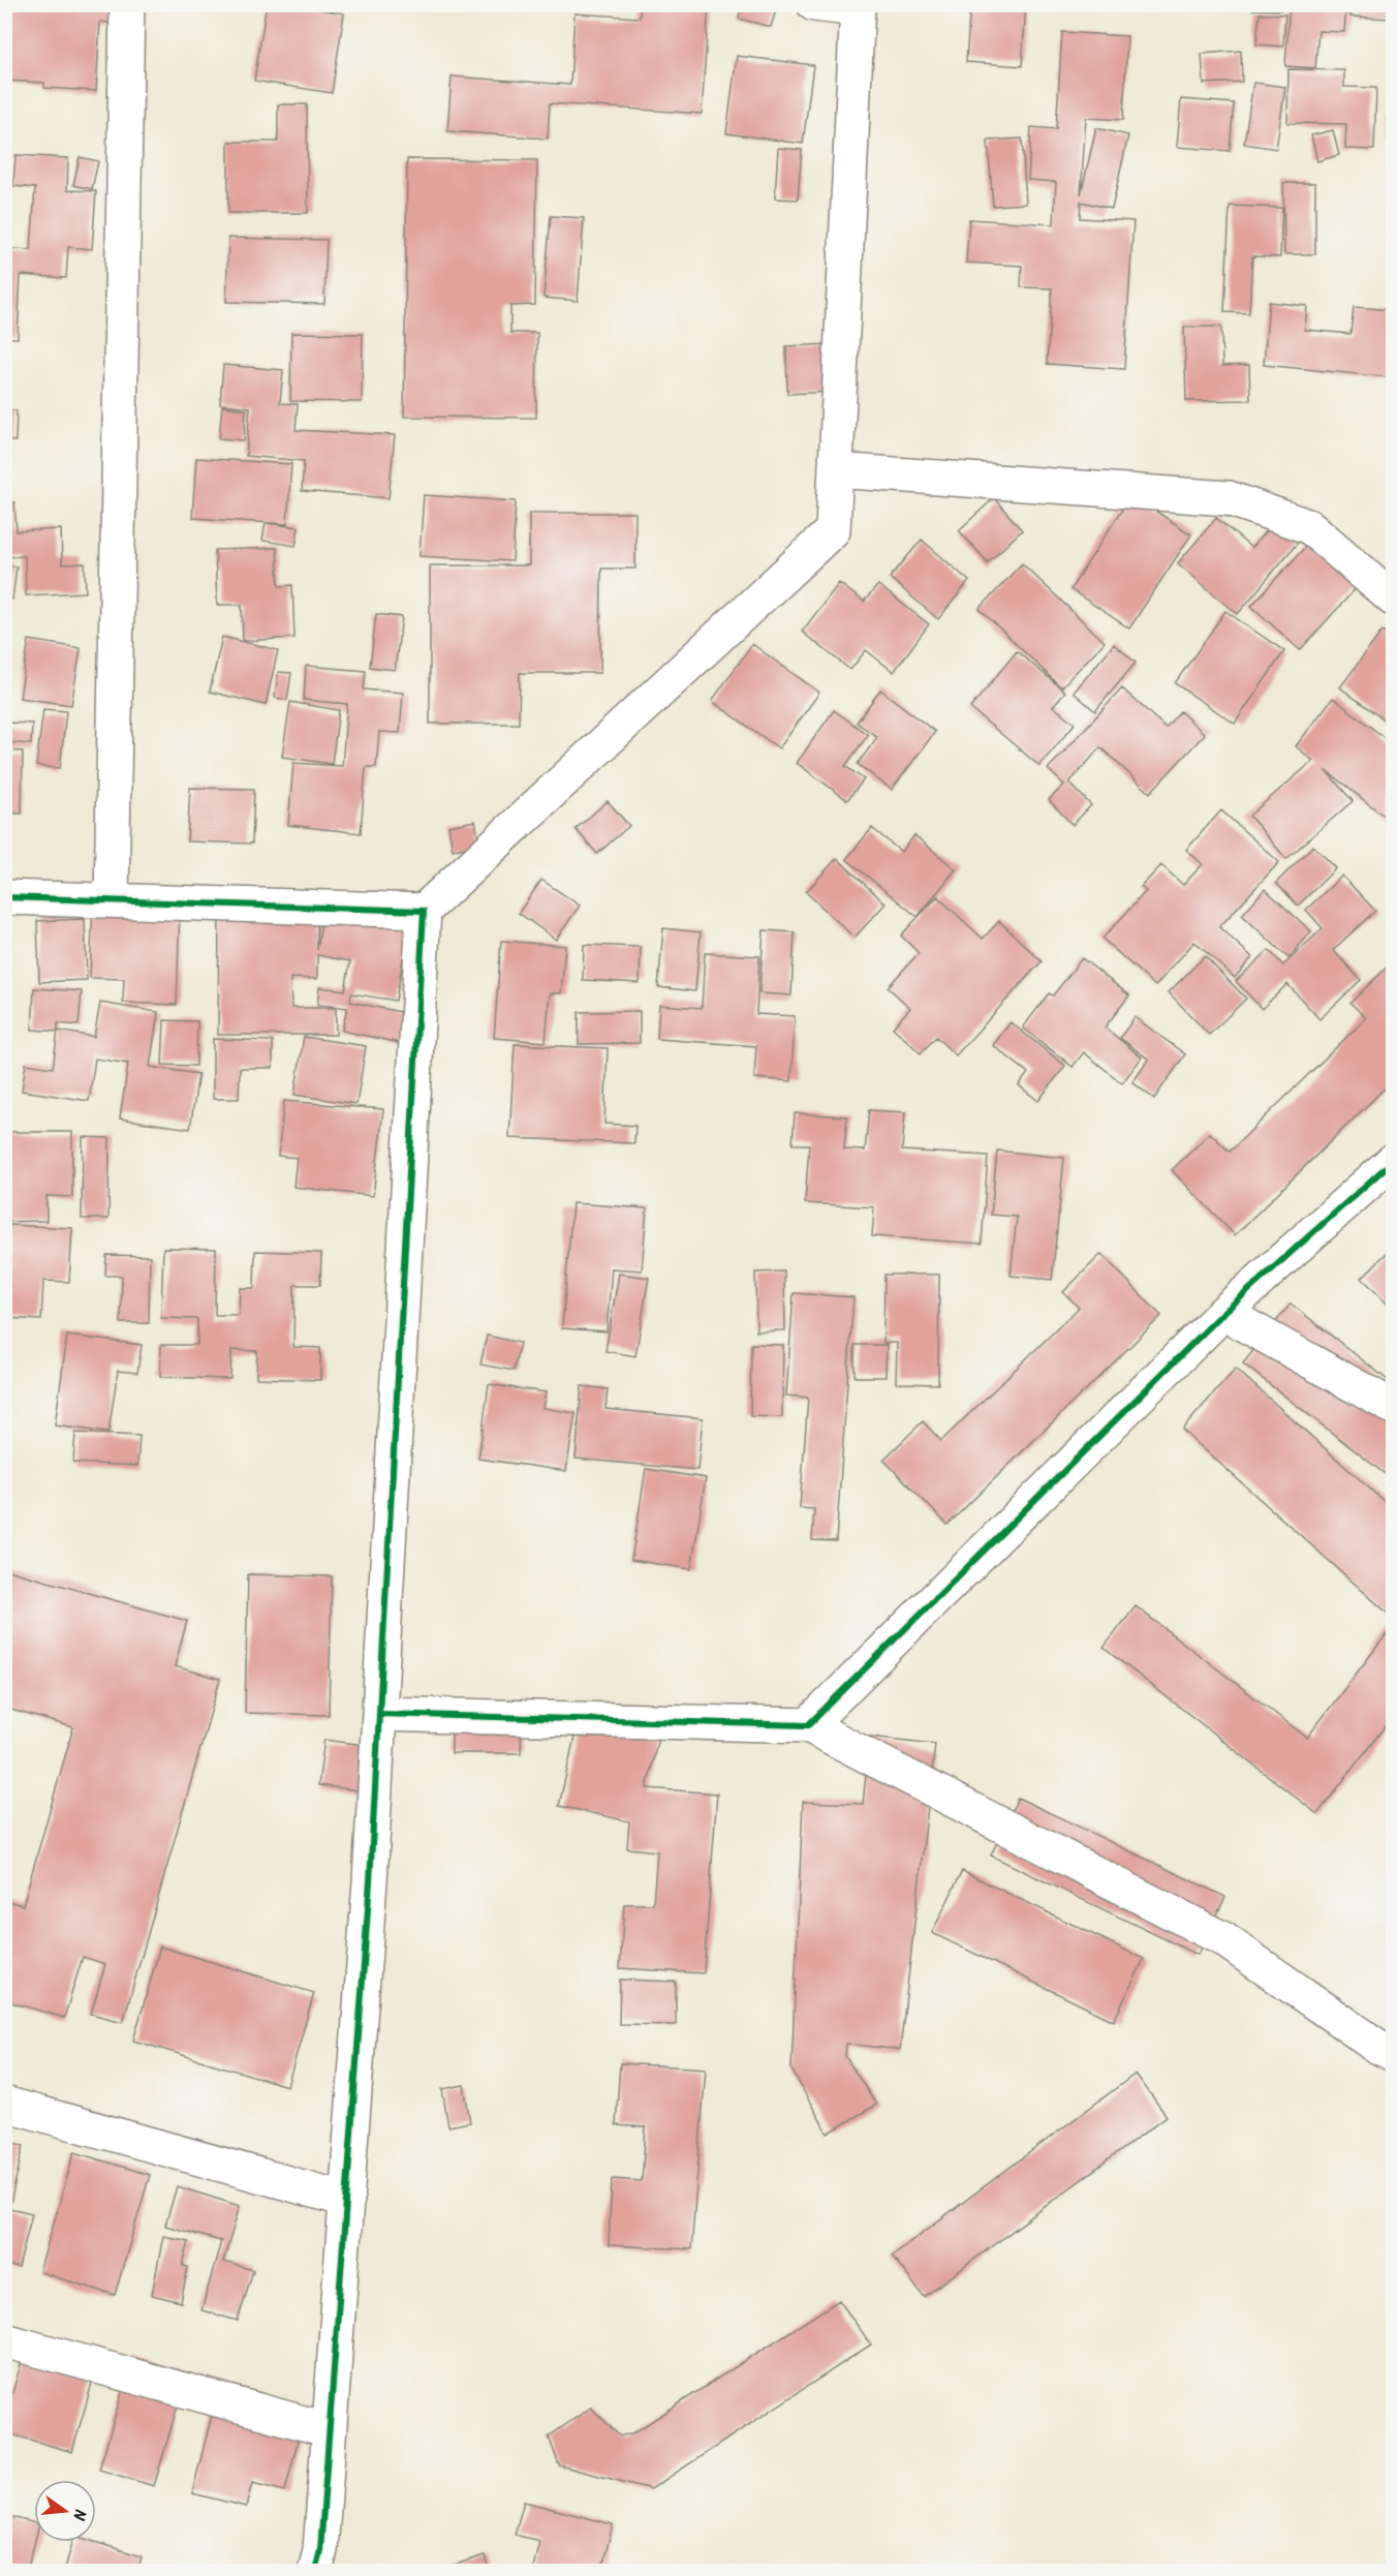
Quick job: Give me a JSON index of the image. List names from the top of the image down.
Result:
{
  "north": "right"
}
